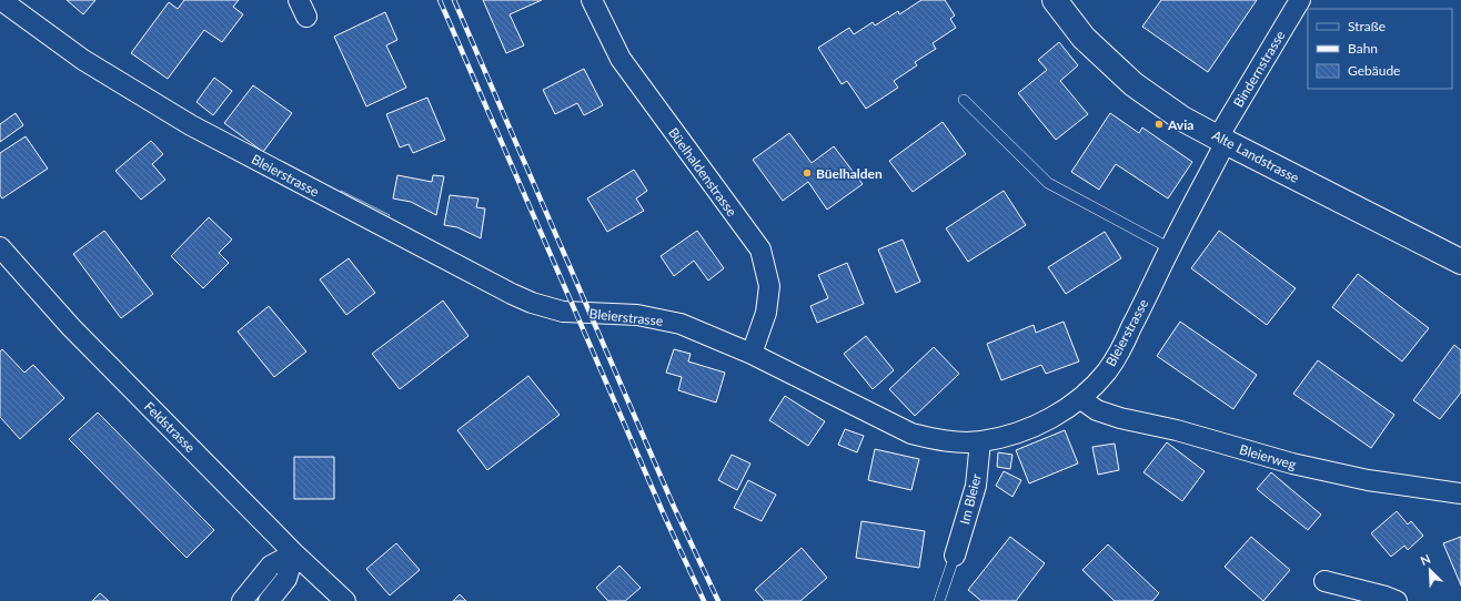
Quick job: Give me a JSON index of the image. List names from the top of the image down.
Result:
{
  "streets": {
    "main road": ["Alte Landstrasse"],
    "street": [
      "Bindernstrasse",
      "Büelhaldenstrasse",
      "Bleierstrasse",
      "Feldstrasse",
      "Bleierweg",
      "Im Bleier"
    ]
  },
  "crossings": [
    ["Bindernstrasse", "Alte Landstrasse"],
    ["Bindernstrasse", "Bleierstrasse"],
    ["Alte Landstrasse", "Bleierstrasse"],
    ["Büelhaldenstrasse", "Bleierstrasse"],
    ["Bleierstrasse", "Bleierweg"],
    ["Bleierstrasse", "Im Bleier"]
  ],
  "places": ["Avia", "Büelhalden"],
  "legend": ["Straße", "Bahn", "Gebäude"],
  "north": "top left"
}
